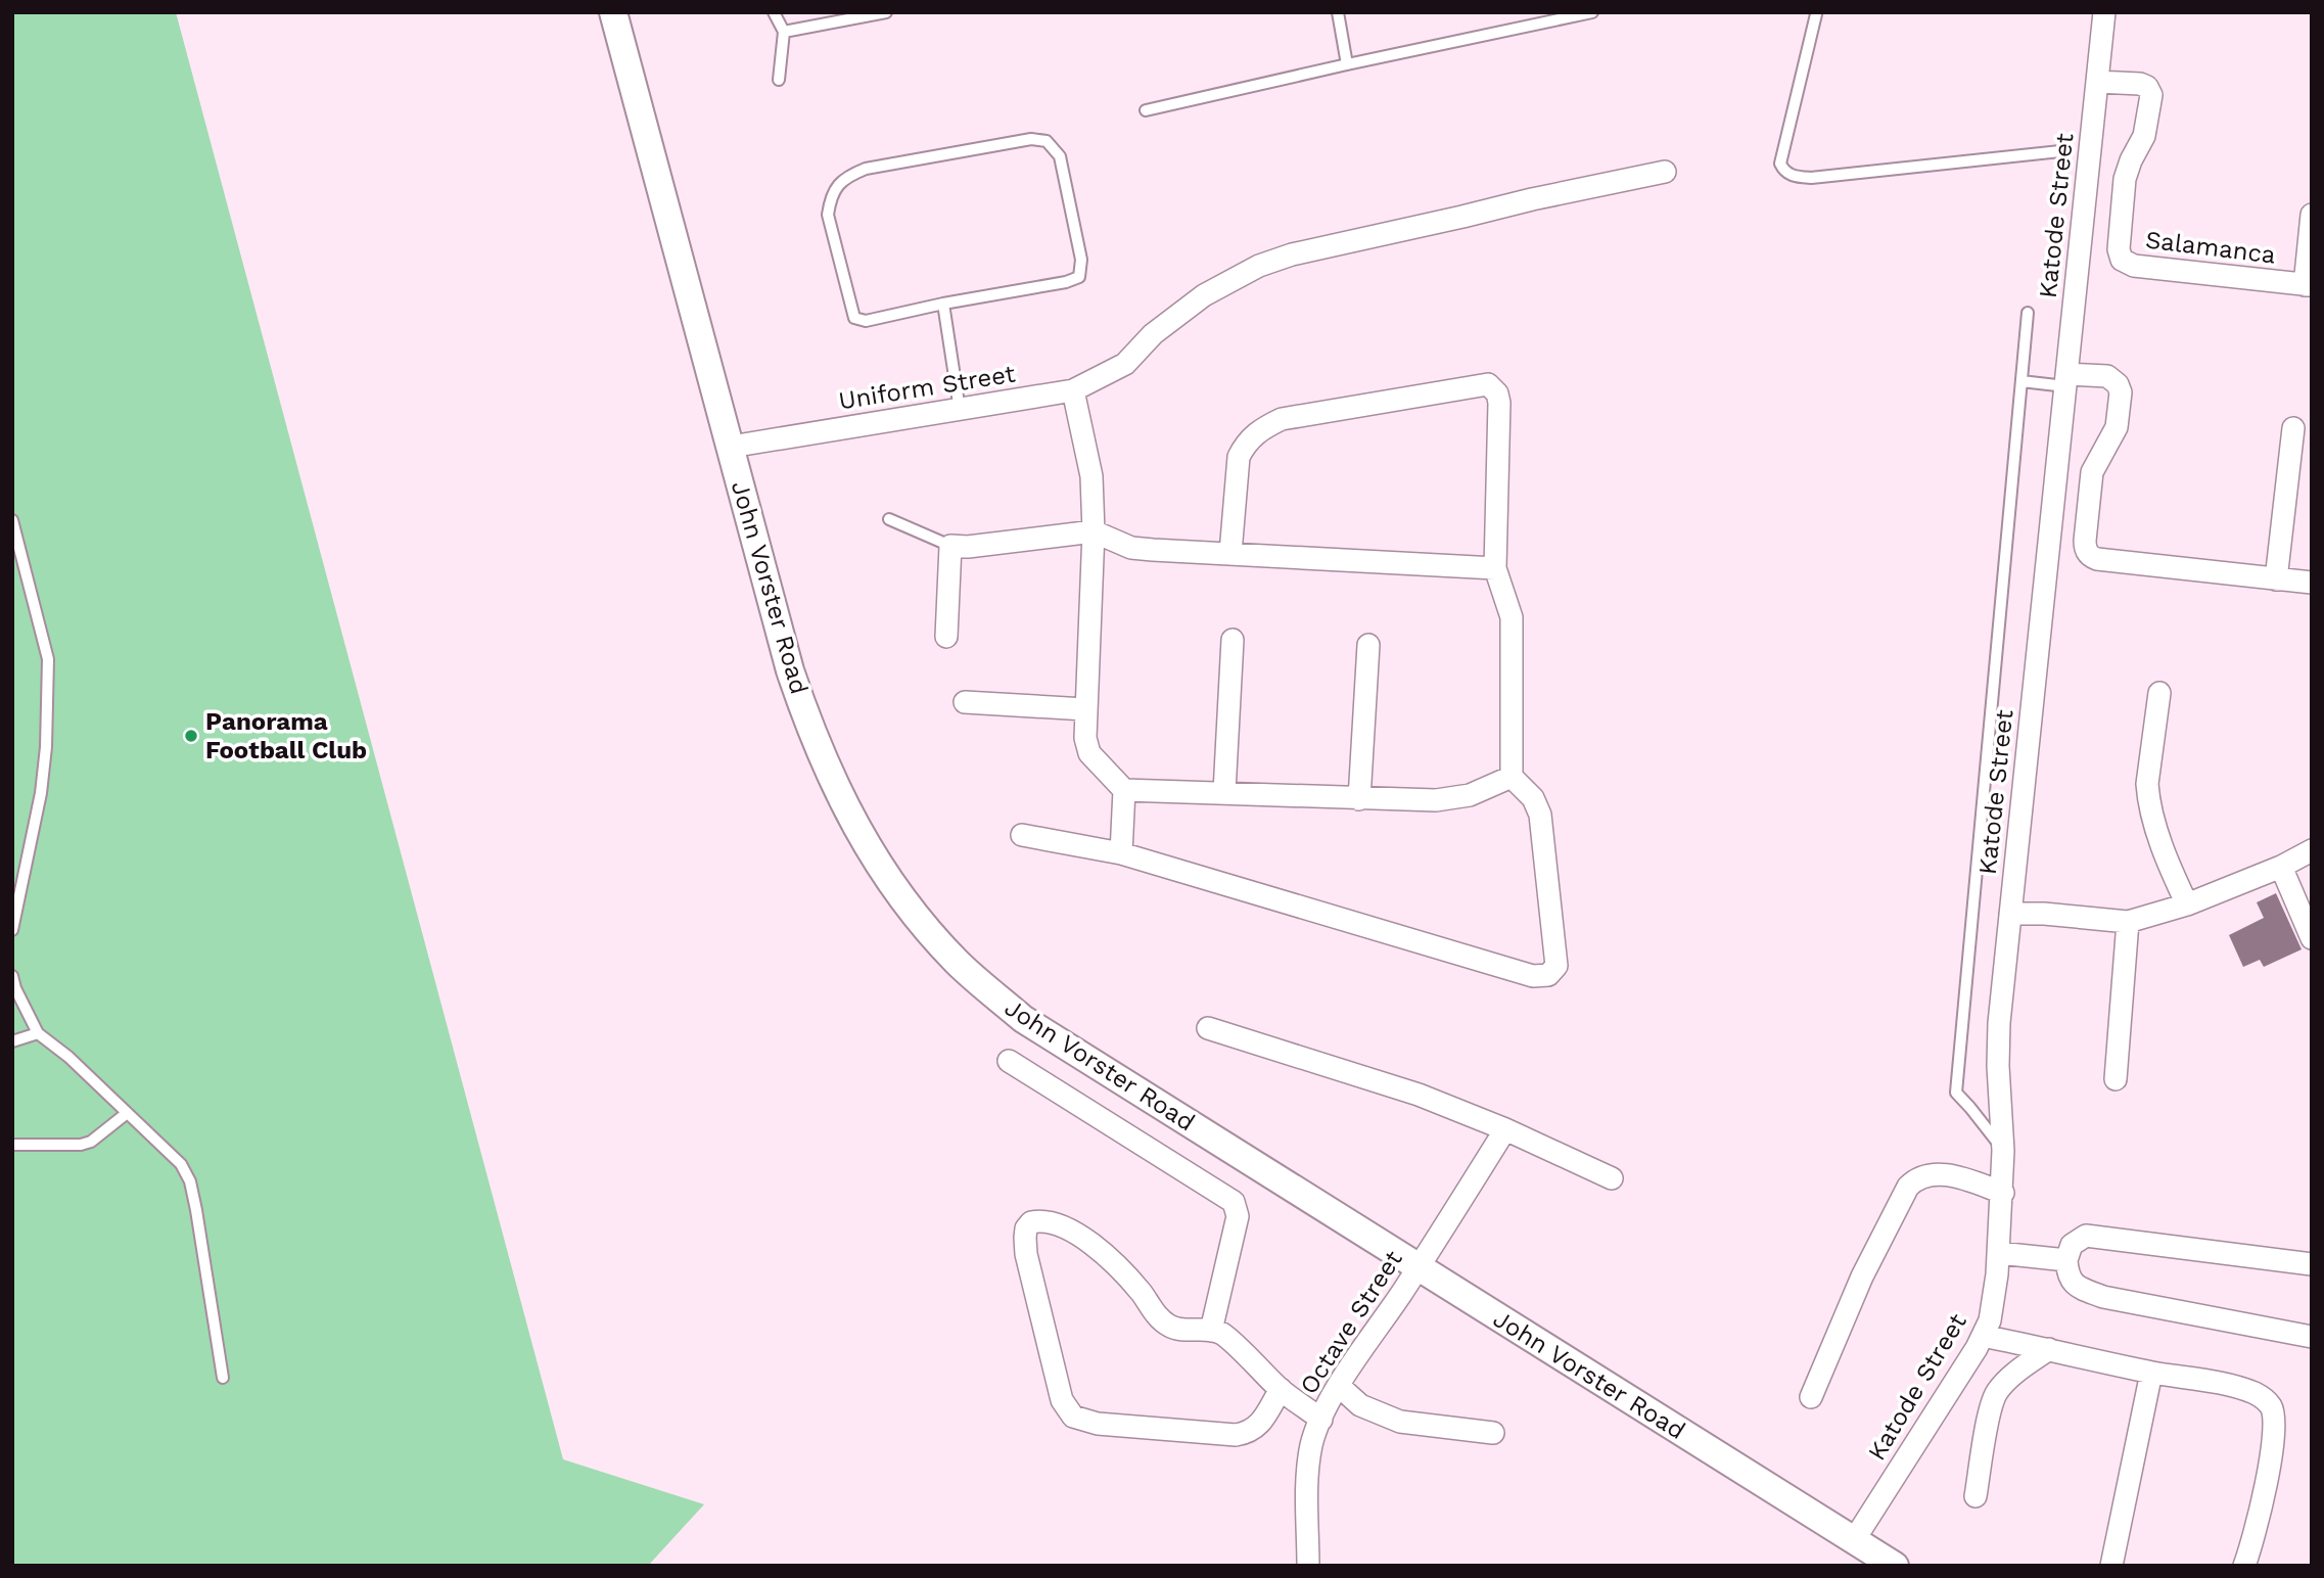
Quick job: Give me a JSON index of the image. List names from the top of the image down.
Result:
{
  "streets": {
    "street": [
      "Katode Street",
      "Salamanca",
      "Uniform Street",
      "John Vorster Road",
      "Octave Street"
    ]
  },
  "crossings": [
    ["Katode Street", "Salamanca"],
    ["Katode Street", "John Vorster Road"],
    ["Uniform Street", "John Vorster Road"],
    ["John Vorster Road", "Octave Street"]
  ],
  "places": ["Panorama Football Club"]
}
